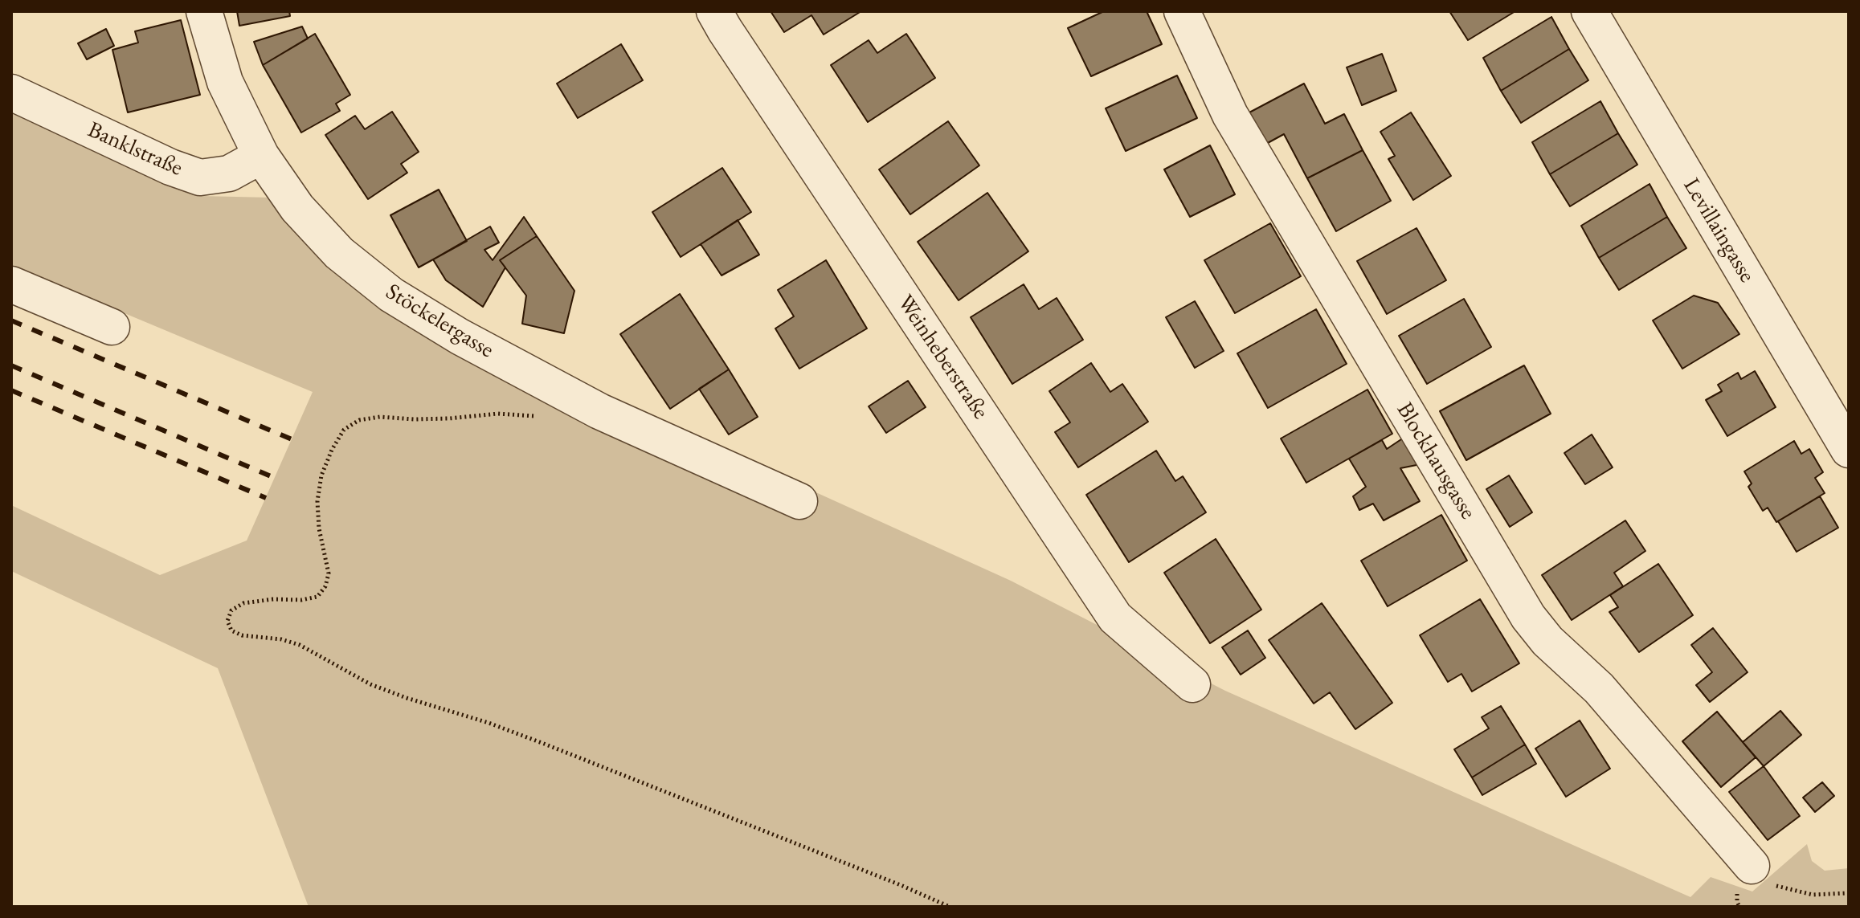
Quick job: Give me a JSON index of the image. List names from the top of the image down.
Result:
{
  "streets": {
    "street": [
      "Banklstraße",
      "Levillaingasse",
      "Stöckelergasse",
      "Weinheberstraße",
      "Blockhausgasse"
    ]
  },
  "crossings": [
    ["Banklstraße", "Stöckelergasse"]
  ]
}
